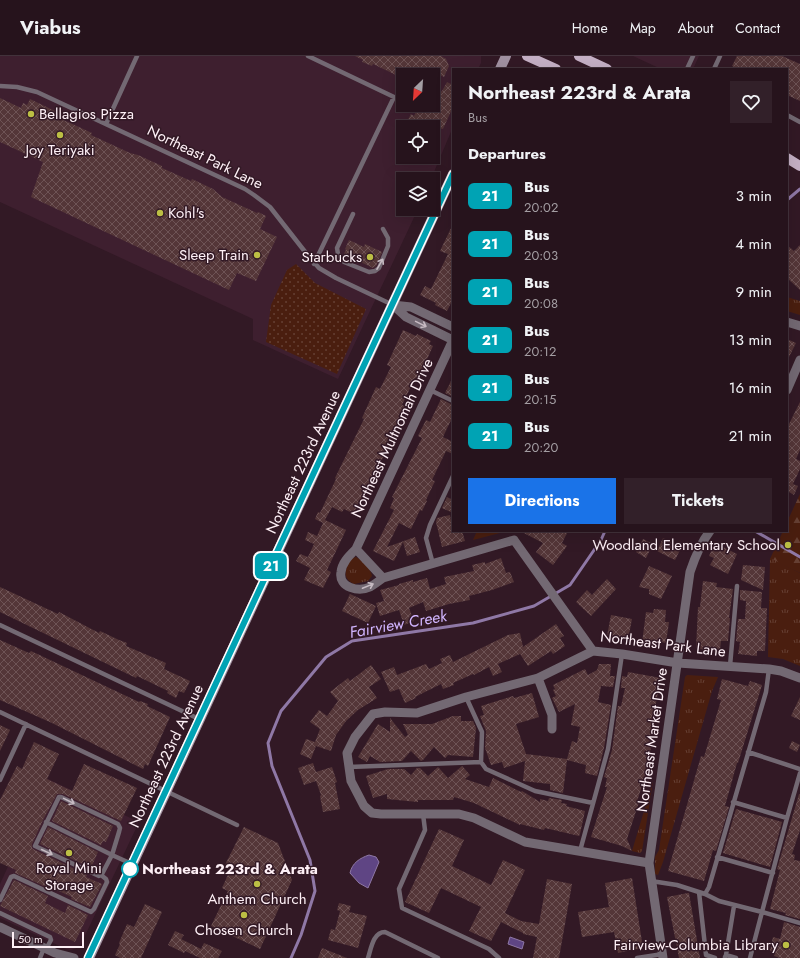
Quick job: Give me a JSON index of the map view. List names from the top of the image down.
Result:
{
  "streets": {
    "main road": ["Northeast 223rd Avenue"],
    "street": ["Northeast Park Lane", "Northeast Multnomah Drive", "Northeast Market Drive"]
  },
  "crossings": [
    ["Northeast Park Lane", "Northeast Multnomah Drive"],
    ["Northeast Park Lane", "Northeast 223rd Avenue"],
    ["Northeast Park Lane", "Northeast Market Drive"]
  ],
  "water": ["Fairview Creek"],
  "places": [
    "Bellagios Pizza",
    "Joy Teriyaki",
    "Kohl's",
    "Sleep Train",
    "Starbucks",
    "Woodland Elementary School",
    "Royal Mini Storage",
    "Northeast 223rd & Arata",
    "Anthem Church",
    "Chosen Church",
    "Fairview-Columbia Library"
  ],
  "lines": ["bus line 21"],
  "scale_bar": "50 m",
  "north": "bottom left",
  "page": {
    "header": "Viabus",
    "nav": [
      "Home",
      "Map",
      "About",
      "Contact"
    ],
    "on_map": "21",
    "heading": [
      ["Northeast 223rd & Arata", "Bus"],
      "Departures"
    ],
    "list": [
      {
        "mark": "21",
        "name": "Bus",
        "note": "20:02",
        "value": "3 min"
      },
      {
        "mark": "21",
        "name": "Bus",
        "note": "20:03",
        "value": "4 min"
      },
      {
        "mark": "21",
        "name": "Bus",
        "note": "20:08",
        "value": "9 min"
      },
      {
        "mark": "21",
        "name": "Bus",
        "note": "20:12",
        "value": "13 min"
      },
      {
        "mark": "21",
        "name": "Bus",
        "note": "20:15",
        "value": "16 min"
      },
      {
        "mark": "21",
        "name": "Bus",
        "note": "20:20",
        "value": "21 min"
      }
    ],
    "buttons": ["Directions", "Tickets"],
    "scale": "50 m"
  }
}
